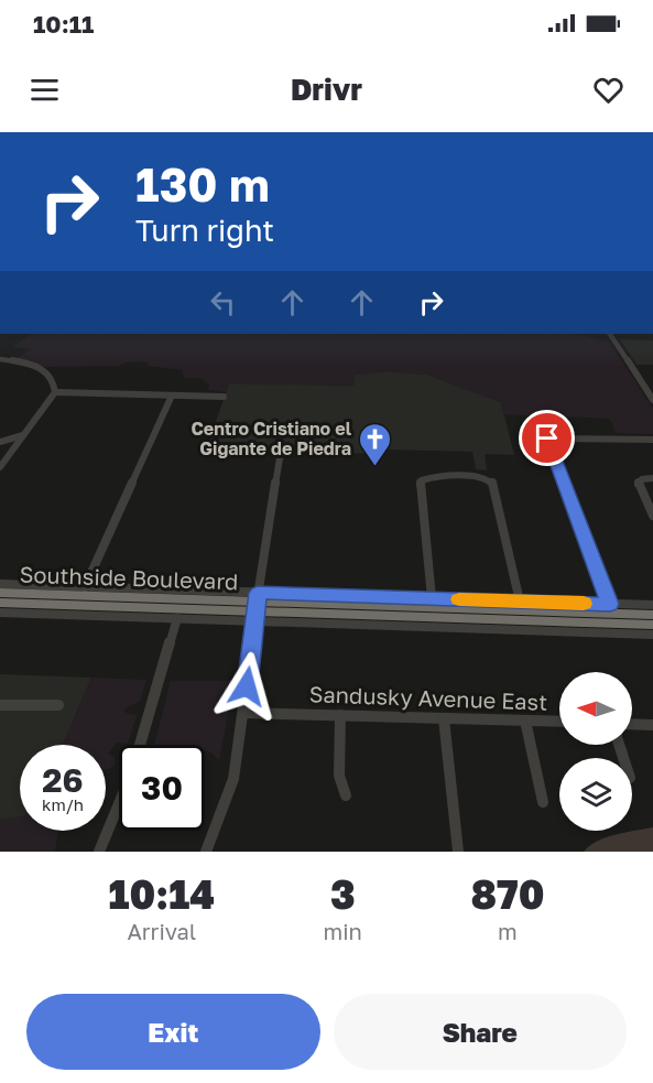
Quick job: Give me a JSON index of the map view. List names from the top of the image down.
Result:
{
  "streets": {
    "highway": ["Southside Boulevard"],
    "street": ["Sandusky Avenue East"]
  },
  "places": {
    "church": ["Centro Cristiano el Gigante de Piedra"]
  },
  "north": "left",
  "page": {
    "status": "10:11",
    "header": "Drivr",
    "turn": ["130 m", "Turn right"],
    "speed": "26 km/h",
    "limit": "30",
    "eta": [
      "10:14",
      "Arrival",
      "3",
      "min",
      "870",
      "m"
    ],
    "buttons": ["Exit", "Share"]
  }
}
